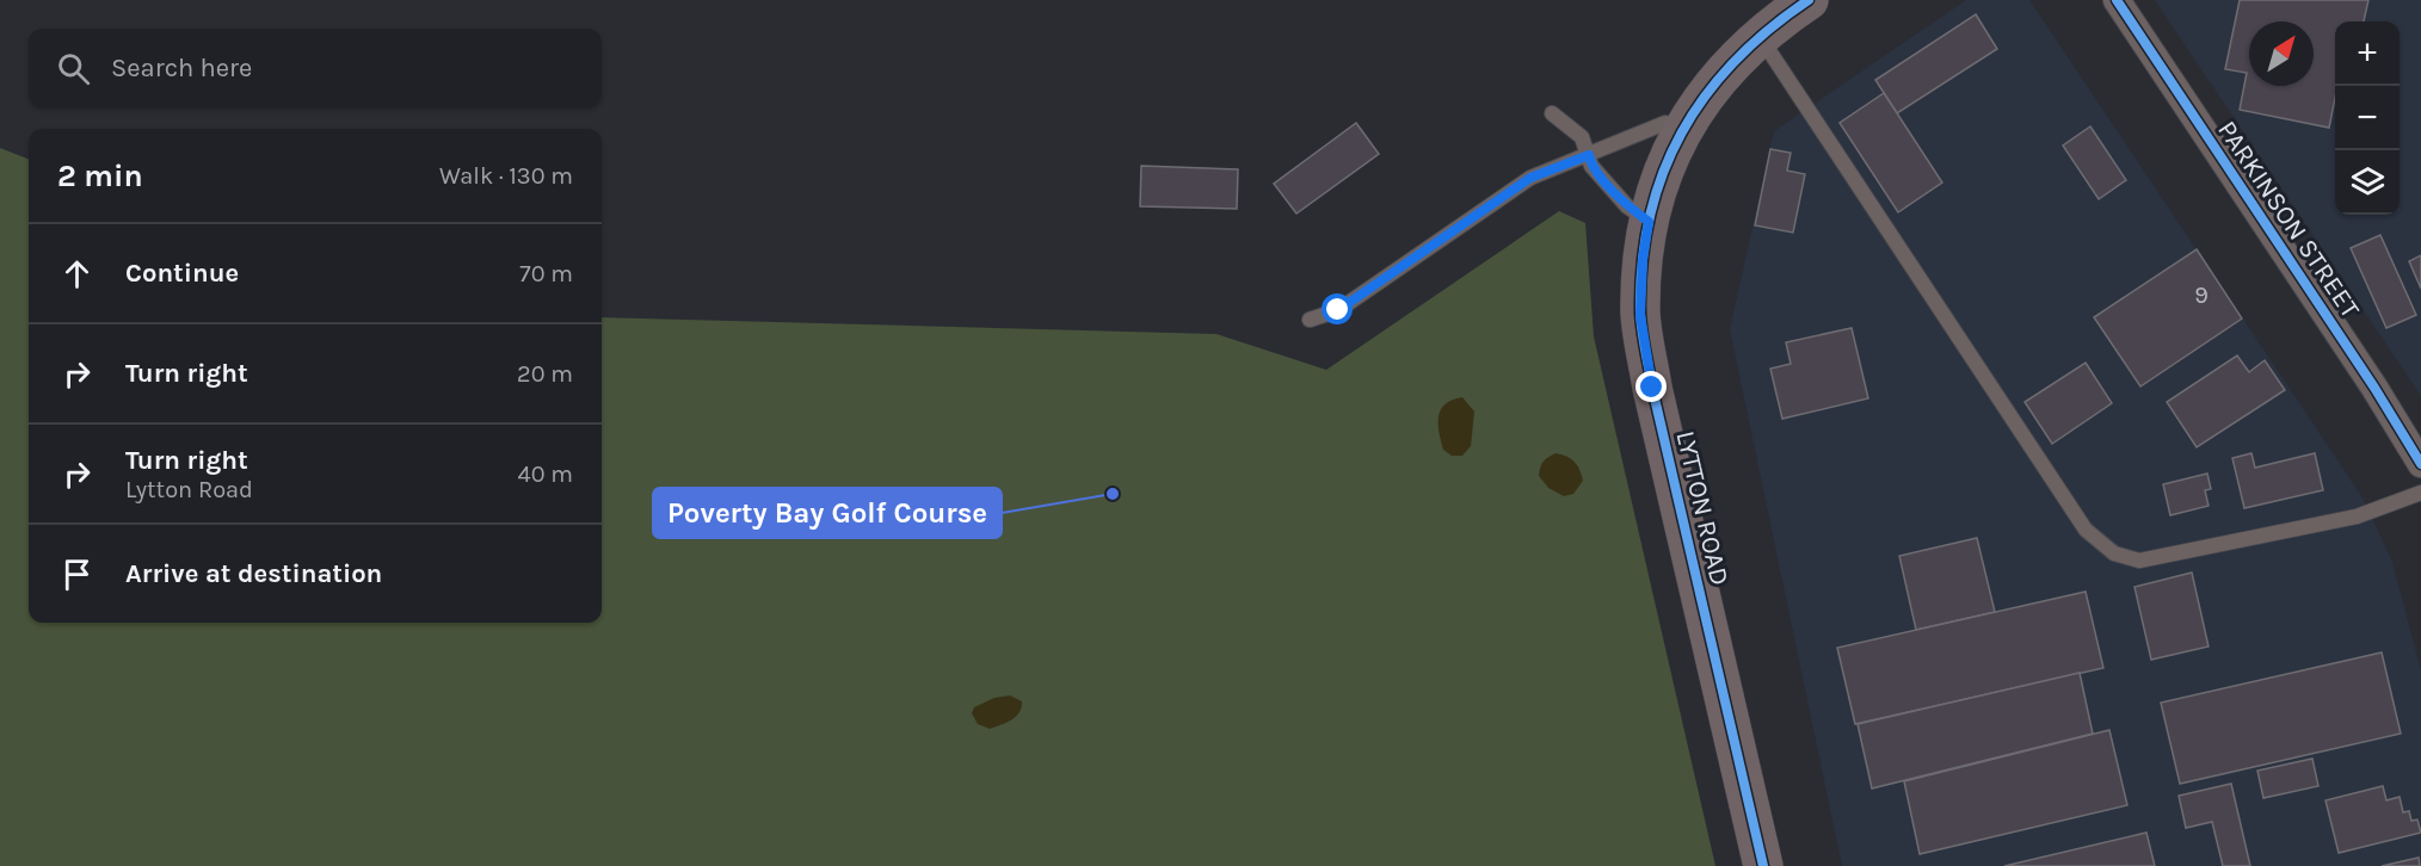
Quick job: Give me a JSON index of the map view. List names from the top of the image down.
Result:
{
  "streets": {
    "main road": ["LYTTON ROAD"],
    "street": ["PARKINSON STREET"]
  },
  "places": ["Poverty Bay Golf Course"],
  "house_numbers": ["9"],
  "north": "top right",
  "page": {
    "map_buttons": ["+", "−"],
    "search": "Search here",
    "heading": ["2 min", "Walk · 130 m"],
    "list": [
      ["Continue", "70 m"],
      ["Turn right", "20 m"],
      ["Turn right", "Lytton Road", "40 m"],
      "Arrive at destination"
    ]
  }
}
